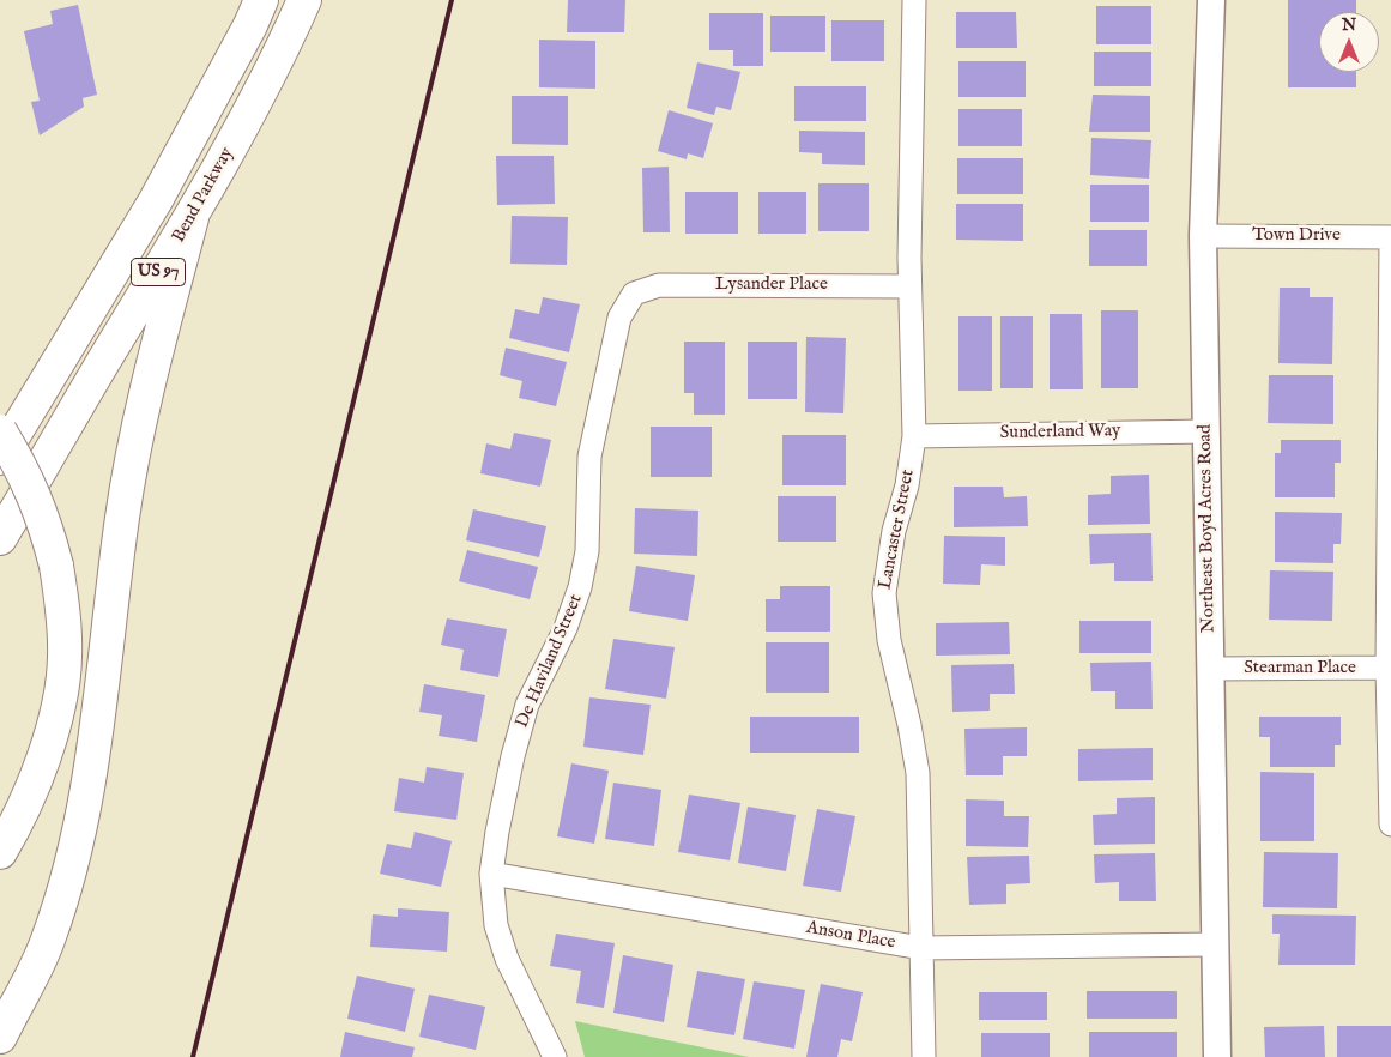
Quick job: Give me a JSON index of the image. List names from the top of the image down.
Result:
{
  "streets": {
    "highway": ["Bend Parkway", "US 97"],
    "street": [
      "Town Drive",
      "Lysander Place",
      "Sunderland Way",
      "Northeast Boyd Acres Road",
      "Lancaster Street",
      "De Haviland Street",
      "Stearman Place",
      "Anson Place"
    ]
  },
  "crossings": [
    ["Town Drive", "Northeast Boyd Acres Road"],
    ["Lysander Place", "Lancaster Street"],
    ["Lysander Place", "De Haviland Street"],
    ["Sunderland Way", "Northeast Boyd Acres Road"],
    ["Sunderland Way", "Lancaster Street"],
    ["Northeast Boyd Acres Road", "Stearman Place"],
    ["Northeast Boyd Acres Road", "Anson Place"],
    ["Lancaster Street", "Anson Place"],
    ["De Haviland Street", "Anson Place"]
  ],
  "north": "top"
}
